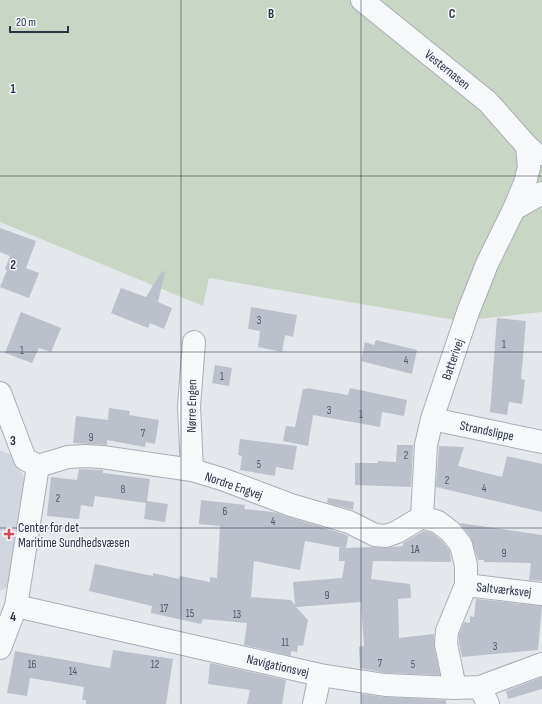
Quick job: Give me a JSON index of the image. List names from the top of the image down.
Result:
{
  "streets": {
    "street": [
      "Vesternasen",
      "Batterivej",
      "Nørre Engen",
      "Strandslippe",
      "Nordre Engvej",
      "Saltværksvej",
      "Navigationsvej"
    ]
  },
  "crossings": [
    ["Vesternasen", "Batterivej"],
    ["Batterivej", "Strandslippe"],
    ["Batterivej", "Nordre Engvej"],
    ["Nørre Engen", "Nordre Engvej"]
  ],
  "places": {
    "health": ["Center for det Maritime Sundhedsvæsen"]
  },
  "house_numbers": [
    "3",
    "1",
    "1",
    "4",
    "1",
    "3",
    "1",
    "7",
    "9",
    "2",
    "5",
    "2",
    "4",
    "8",
    "2",
    "6",
    "4",
    "1A",
    "9",
    "9",
    "17",
    "15",
    "13",
    "11",
    "3",
    "7",
    "16",
    "12",
    "5",
    "14"
  ],
  "scale_bar": "20 m",
  "grid": {
    "columns": ["B", "C"],
    "rows": [
      "1",
      "2",
      "3",
      "4"
    ]
  }
}
